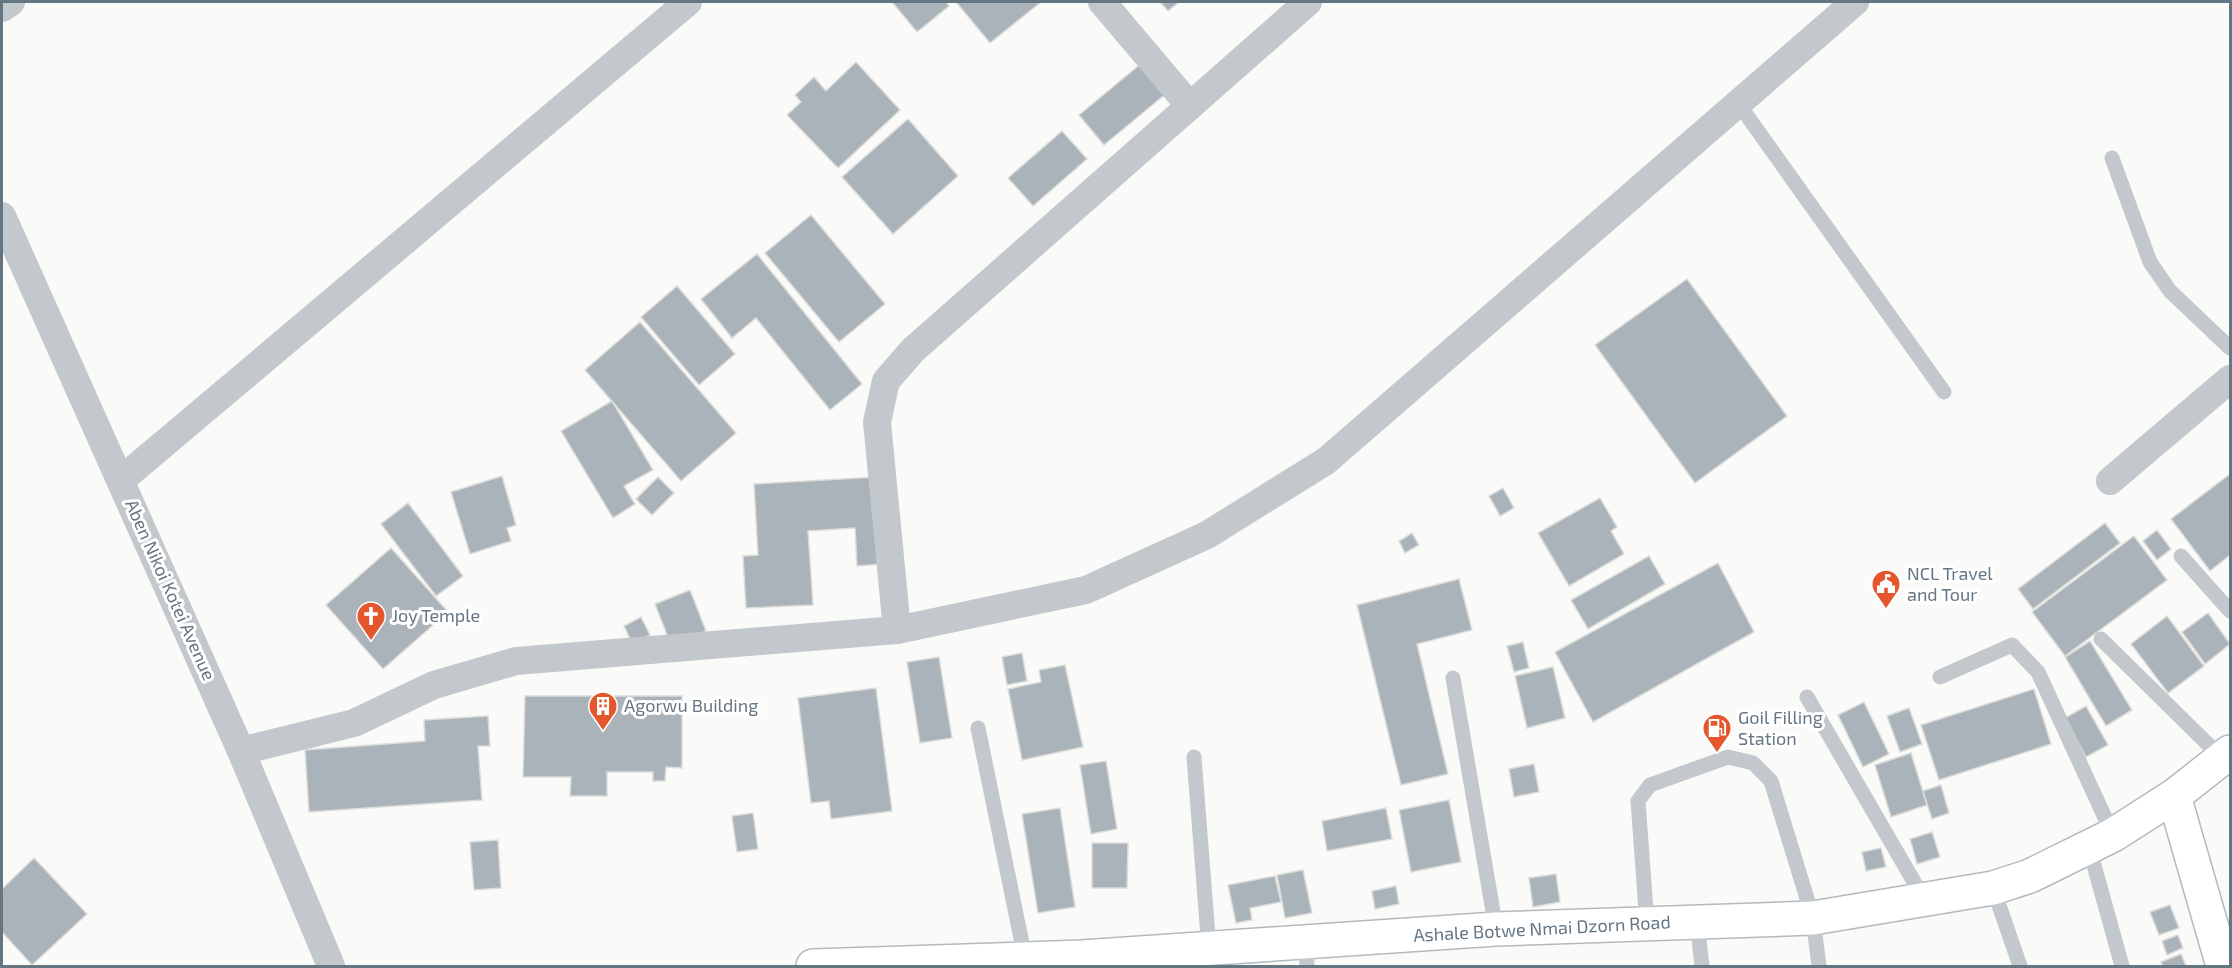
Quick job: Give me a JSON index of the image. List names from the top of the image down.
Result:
{
  "streets": {
    "main road": ["Ashale Botwe Nmai Dzorn Road"],
    "street": ["Aben Nikoi Kotei Avenue"]
  },
  "places": {
    "public building": ["NCL Travel and Tour"],
    "church": ["Joy Temple"],
    "building": ["Agorwu Building"],
    "fuel station": ["Goil Filling Station"]
  }
}
